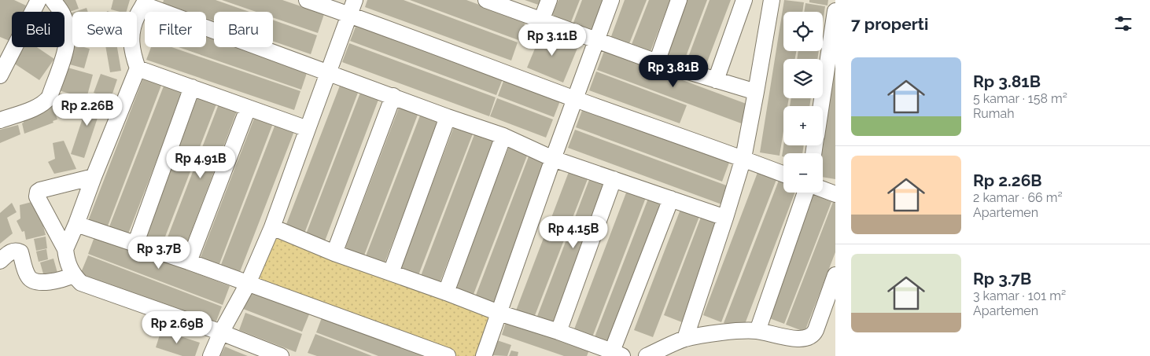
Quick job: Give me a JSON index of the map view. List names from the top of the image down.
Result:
{
  "page": {
    "heading": "7 properti",
    "map_buttons": ["+", "−"],
    "chip": [
      "Beli",
      "Sewa",
      "Filter",
      "Baru"
    ],
    "price": [
      "Rp 3.11B",
      "Rp 3.81B",
      "Rp 2.26B",
      "Rp 4.91B",
      "Rp 4.15B",
      "Rp 3.7B",
      "Rp 2.69B"
    ],
    "list": [
      {
        "name": "Rp 3.81B",
        "note": "5 kamar · 158 m² · Rumah"
      },
      {
        "name": "Rp 2.26B",
        "note": "2 kamar · 66 m² · Apartemen"
      },
      {
        "name": "Rp 3.7B",
        "note": "3 kamar · 101 m² · Apartemen"
      }
    ]
  }
}
